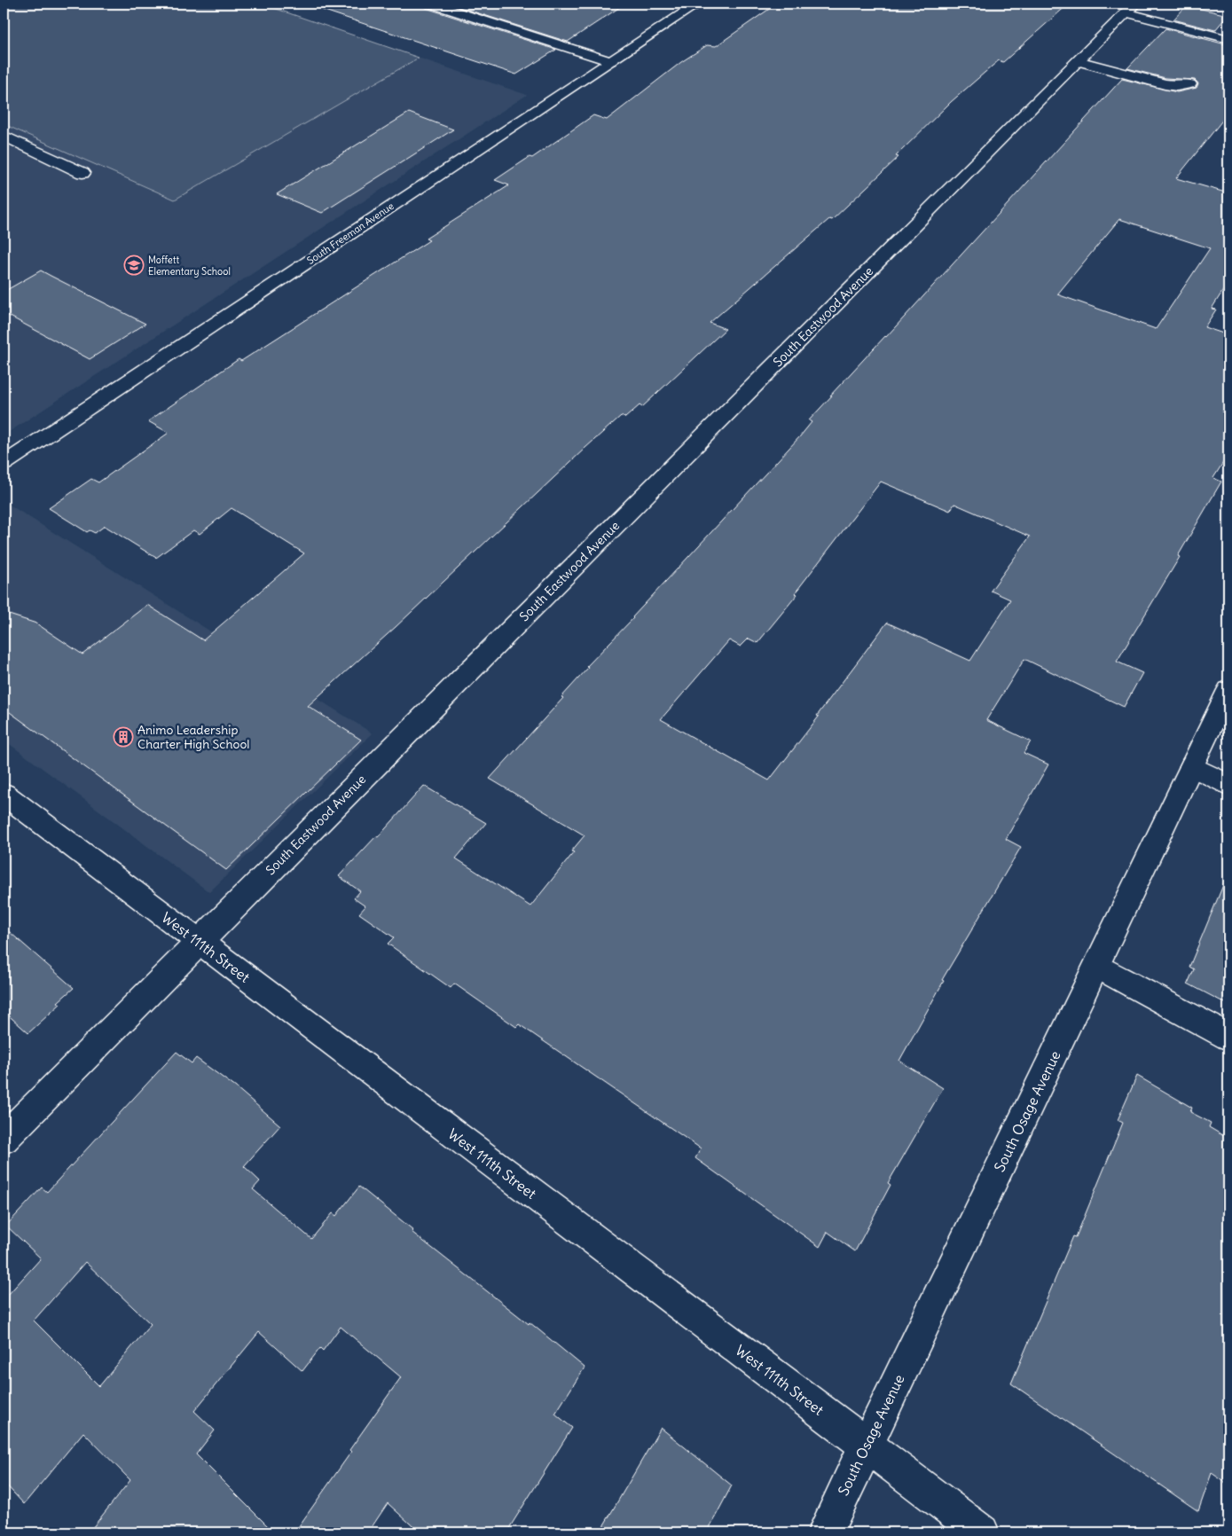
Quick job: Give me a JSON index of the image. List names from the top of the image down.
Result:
{
  "streets": {
    "street": [
      "South Freeman Avenue",
      "South Eastwood Avenue",
      "West 111th Street",
      "South Osage Avenue"
    ]
  },
  "crossings": [
    ["South Eastwood Avenue", "West 111th Street"],
    ["West 111th Street", "South Osage Avenue"]
  ],
  "places": {
    "school or university": ["Moffett Elementary School"],
    "building": ["Animo Leadership Charter High School"]
  }
}
